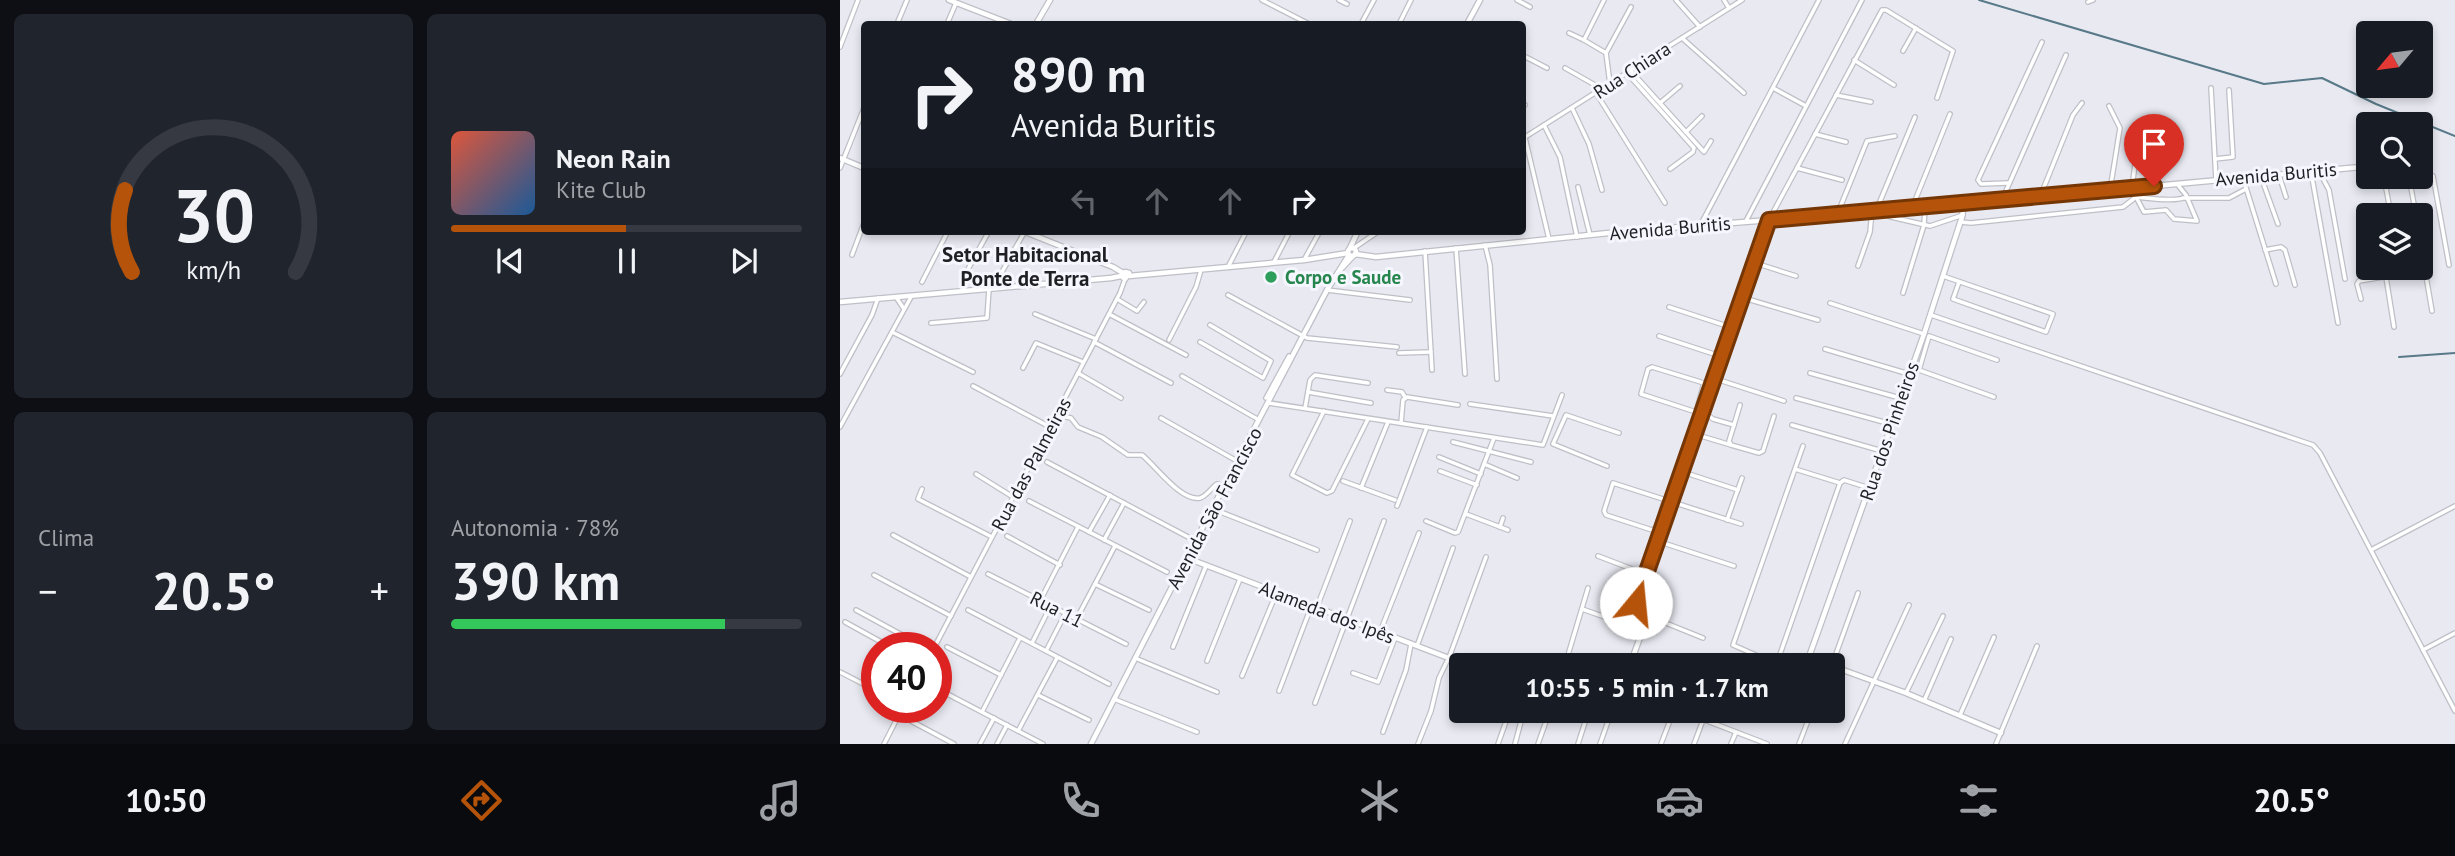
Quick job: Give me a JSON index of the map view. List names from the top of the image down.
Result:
{
  "streets": {
    "street": [
      "Rua Chiara",
      "Avenida Buritis",
      "Rua dos Pinheiros",
      "Rua das Palmeiras",
      "Avenida São Francisco",
      "Rua 11",
      "Alameda dos Ipês"
    ]
  },
  "crossings": [
    ["Avenida Buritis", "Rua dos Pinheiros"],
    ["Avenida Buritis", "Rua das Palmeiras"],
    ["Avenida Buritis", "Avenida São Francisco"],
    ["Avenida São Francisco", "Alameda dos Ipês"]
  ],
  "districts": ["Setor Habitacional Ponte de Terra"],
  "places": ["Corpo e Saude"],
  "north": "bottom left",
  "page": {
    "turn": ["890 m", "Avenida Buritis"],
    "song": ["Neon Rain", "Kite Club"],
    "tile": [
      "Clima",
      ["Autonomia · 78%", "390 km"]
    ],
    "heat": ["−", "20.5°", "+"],
    "limit": "40",
    "trip": "10:55 · 5 min · 1.7 km",
    "tabs": ["10:50", "20.5°"],
    "gauge": ["30", "km/h"]
  }
}
